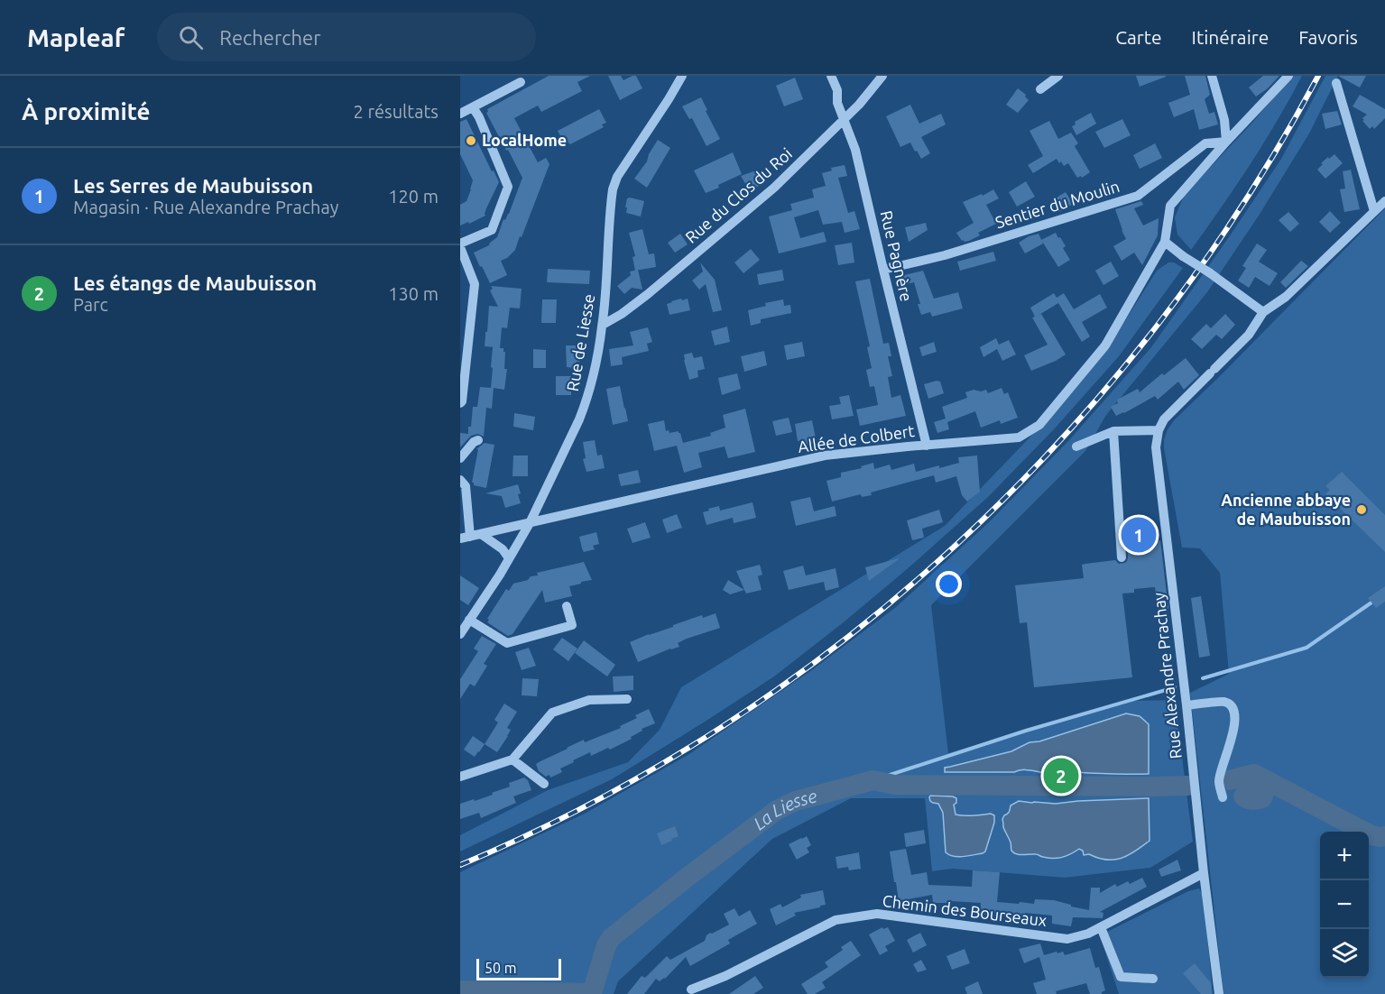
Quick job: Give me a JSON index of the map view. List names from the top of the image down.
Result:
{
  "streets": {
    "street": [
      "Rue du Clos du Roi",
      "Sentier du Moulin",
      "Rue Pagnère",
      "Rue de Liesse",
      "Allée de Colbert",
      "Rue Alexandre Prachay",
      "Chemin des Bourseaux"
    ]
  },
  "crossings": [
    ["Rue du Clos du Roi", "Rue Pagnère"],
    ["Rue du Clos du Roi", "Rue de Liesse"],
    ["Sentier du Moulin", "Rue Pagnère"],
    ["Rue Pagnère", "Allée de Colbert"],
    ["Rue de Liesse", "Allée de Colbert"],
    ["Rue Alexandre Prachay", "Chemin des Bourseaux"]
  ],
  "water": ["La Liesse"],
  "places": ["LocalHome", "Ancienne abbaye de Maubuisson"],
  "scale_bar": "50 m",
  "page": {
    "header": "Mapleaf",
    "search": "Rechercher",
    "nav": ["Carte", "Itinéraire", "Favoris"],
    "heading": ["À proximité", "2 résultats"],
    "list": [
      {
        "mark": "1",
        "name": "Les Serres de Maubuisson",
        "note": "Magasin · Rue Alexandre Prachay",
        "value": "120 m"
      },
      {
        "mark": "2",
        "name": "Les étangs de Maubuisson",
        "note": "Parc",
        "value": "130 m"
      }
    ],
    "pins": ["1", "2"],
    "map_buttons": ["+", "−"],
    "scale": "50 m"
  }
}
